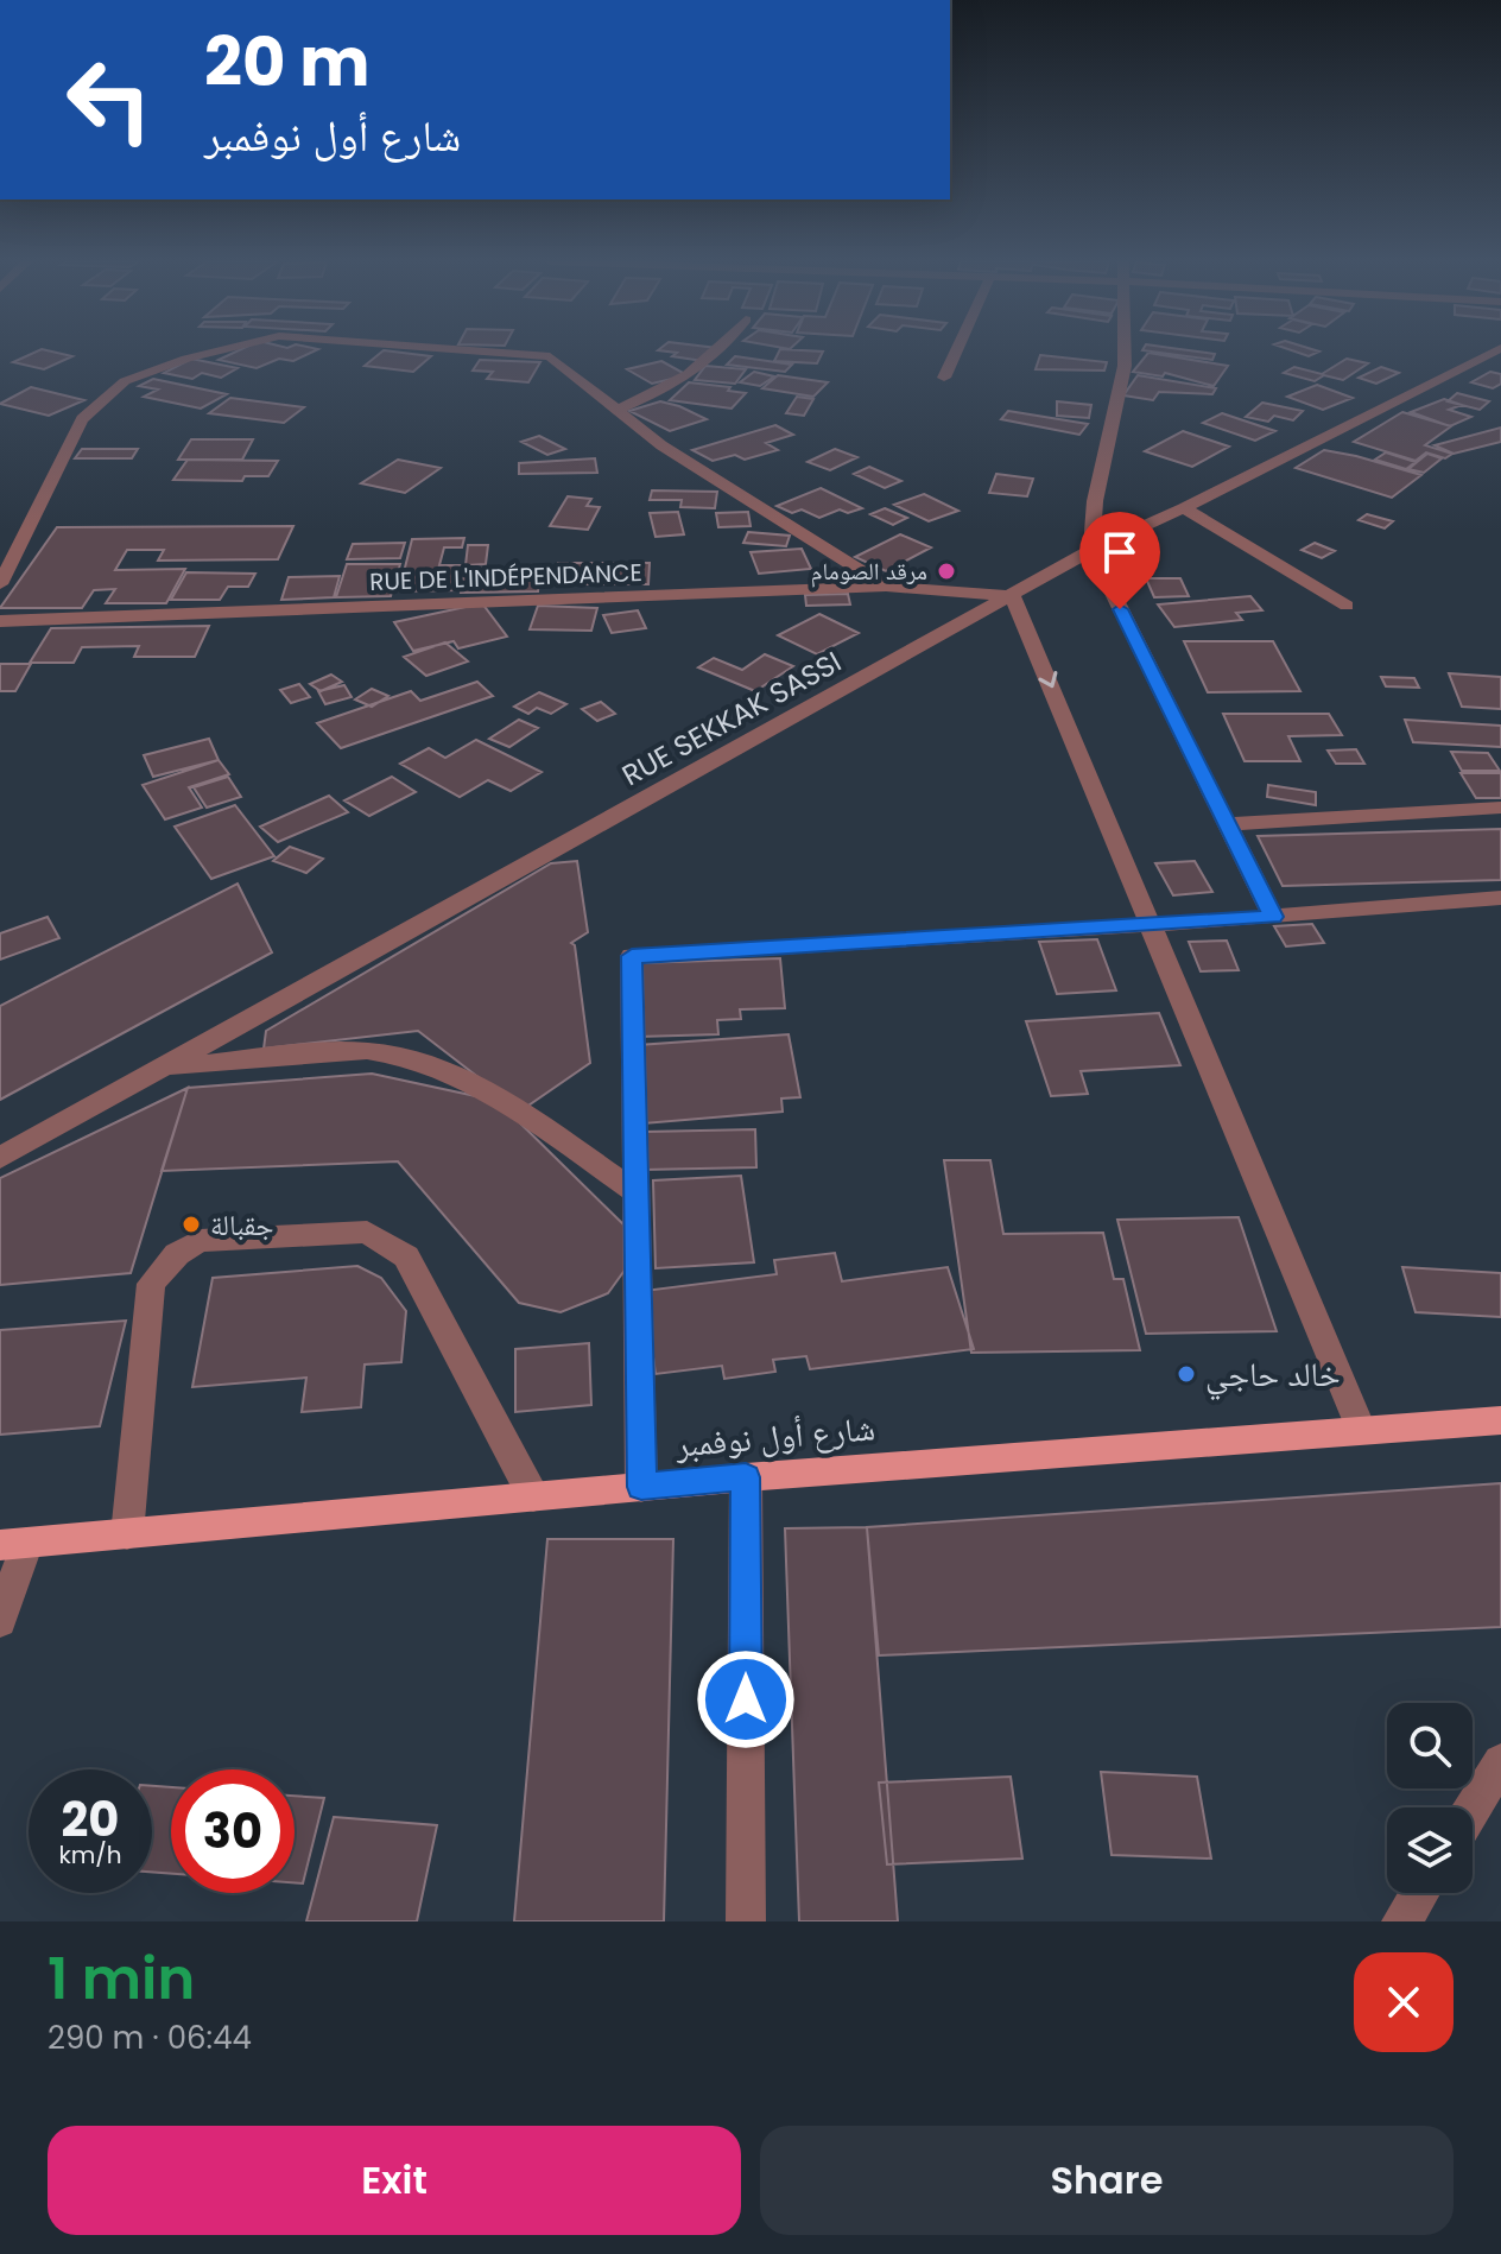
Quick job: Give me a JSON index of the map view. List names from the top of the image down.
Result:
{
  "streets": {
    "main road": ["شارع أول نوفمبر"],
    "street": ["RUE DE L'INDÉPENDANCE", "RUE SEKKAK SASSI"]
  },
  "crossings": [
    ["RUE DE L'INDÉPENDANCE", "RUE SEKKAK SASSI"]
  ],
  "places": ["مرقد الصومام", "جقبالة", "خالد حاجي"],
  "page": {
    "turn": ["20 m", "شارع أول نوفمبر"],
    "speed": "20 km/h",
    "limit": "30",
    "heading": ["1 min", "290 m · 06:44"],
    "buttons": ["Exit", "Share"]
  }
}
